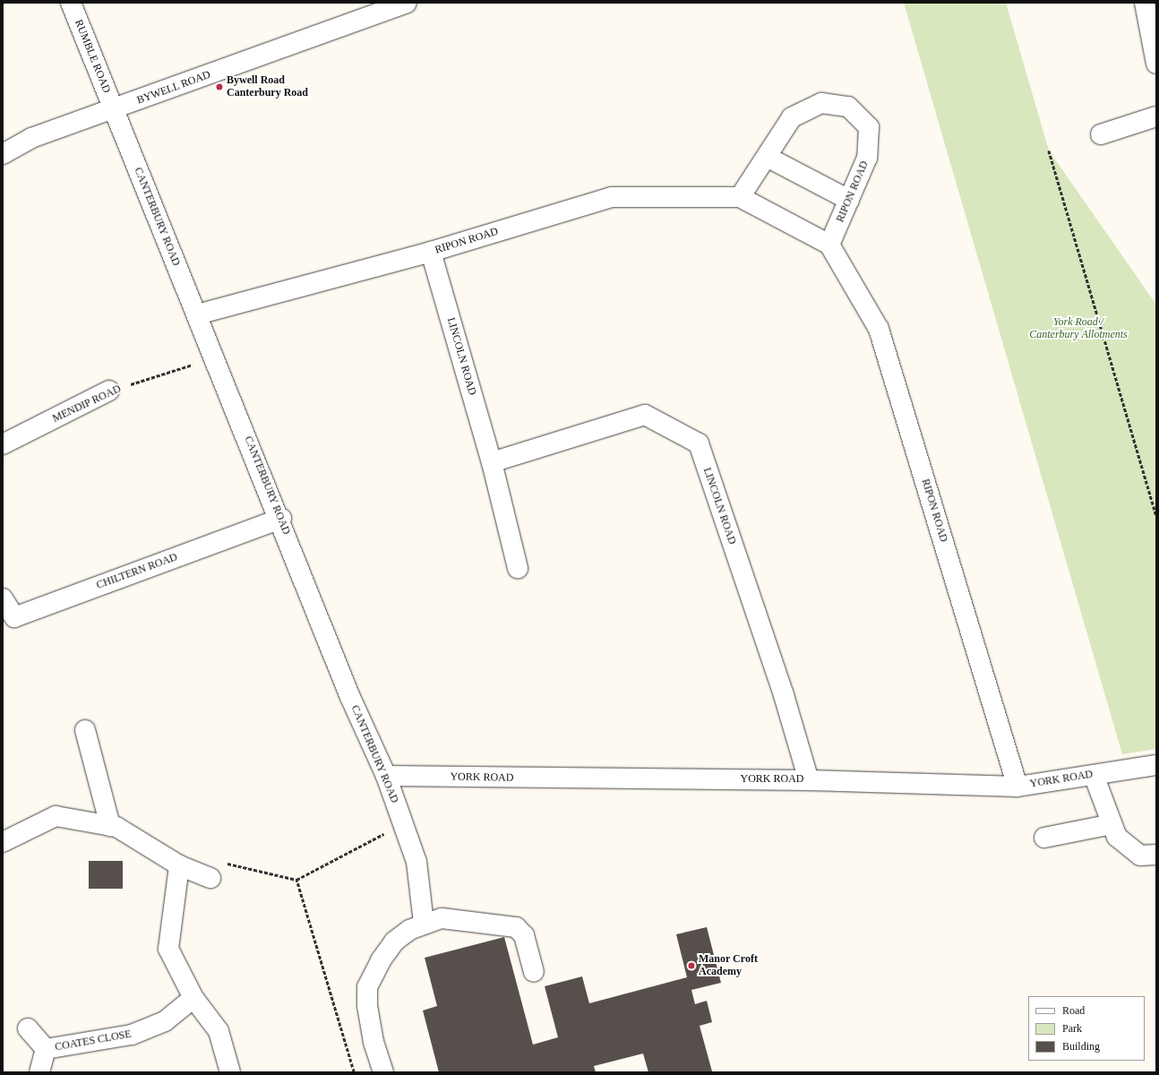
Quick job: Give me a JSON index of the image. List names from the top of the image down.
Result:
{
  "streets": {
    "street": [
      "RUMBLE ROAD",
      "BYWELL ROAD",
      "RIPON ROAD",
      "CANTERBURY ROAD",
      "LINCOLN ROAD",
      "MENDIP ROAD",
      "CHILTERN ROAD",
      "YORK ROAD",
      "COATES CLOSE"
    ]
  },
  "crossings": [
    ["RUMBLE ROAD", "BYWELL ROAD"],
    ["RUMBLE ROAD", "CANTERBURY ROAD"],
    ["BYWELL ROAD", "CANTERBURY ROAD"],
    ["RIPON ROAD", "CANTERBURY ROAD"],
    ["RIPON ROAD", "LINCOLN ROAD"],
    ["RIPON ROAD", "YORK ROAD"],
    ["CANTERBURY ROAD", "MENDIP ROAD"],
    ["CANTERBURY ROAD", "CHILTERN ROAD"],
    ["CANTERBURY ROAD", "YORK ROAD"],
    ["LINCOLN ROAD", "YORK ROAD"]
  ],
  "parks": ["York Road / Canterbury Allotments"],
  "places": ["Bywell Road Canterbury Road", "Manor Croft Academy"],
  "legend": ["Road", "Park", "Building"]
}
